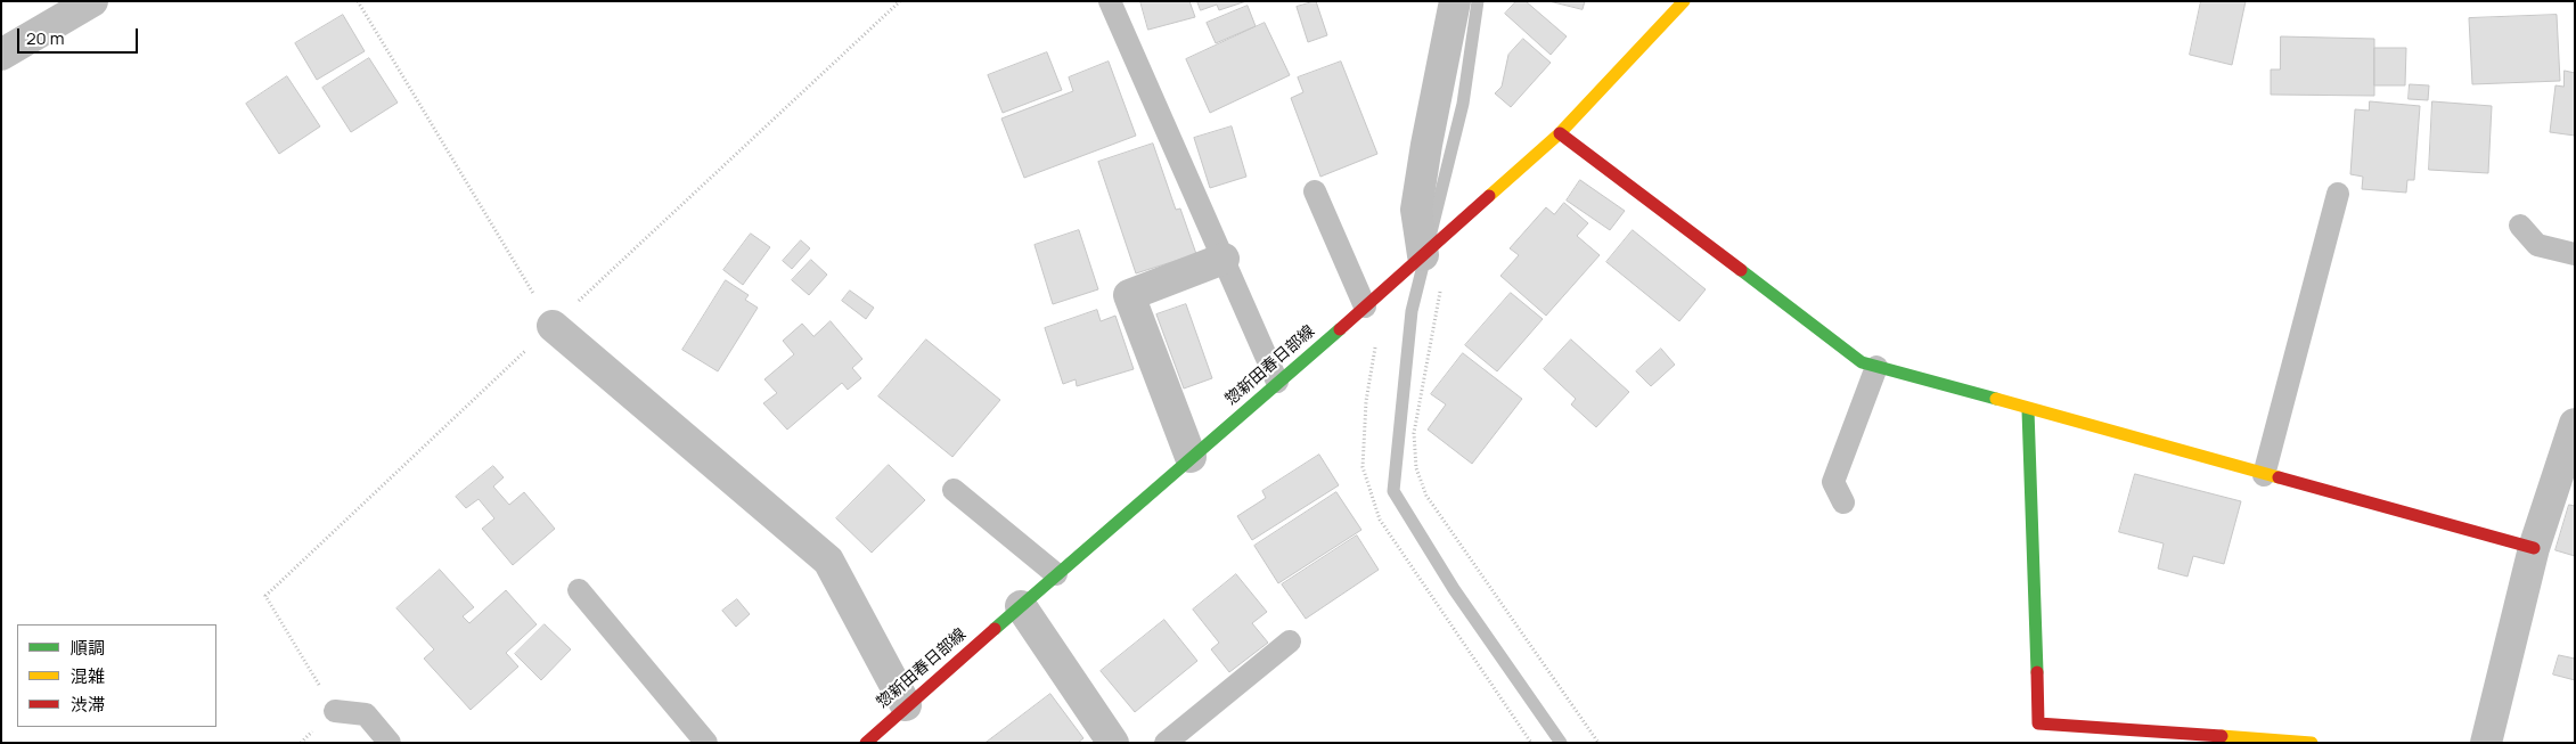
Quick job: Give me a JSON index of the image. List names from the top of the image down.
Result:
{
  "streets": {
    "street": ["惣新田春日部線"]
  },
  "legend": ["順調", "混雑", "渋滞"],
  "scale_bar": "20 m"
}
